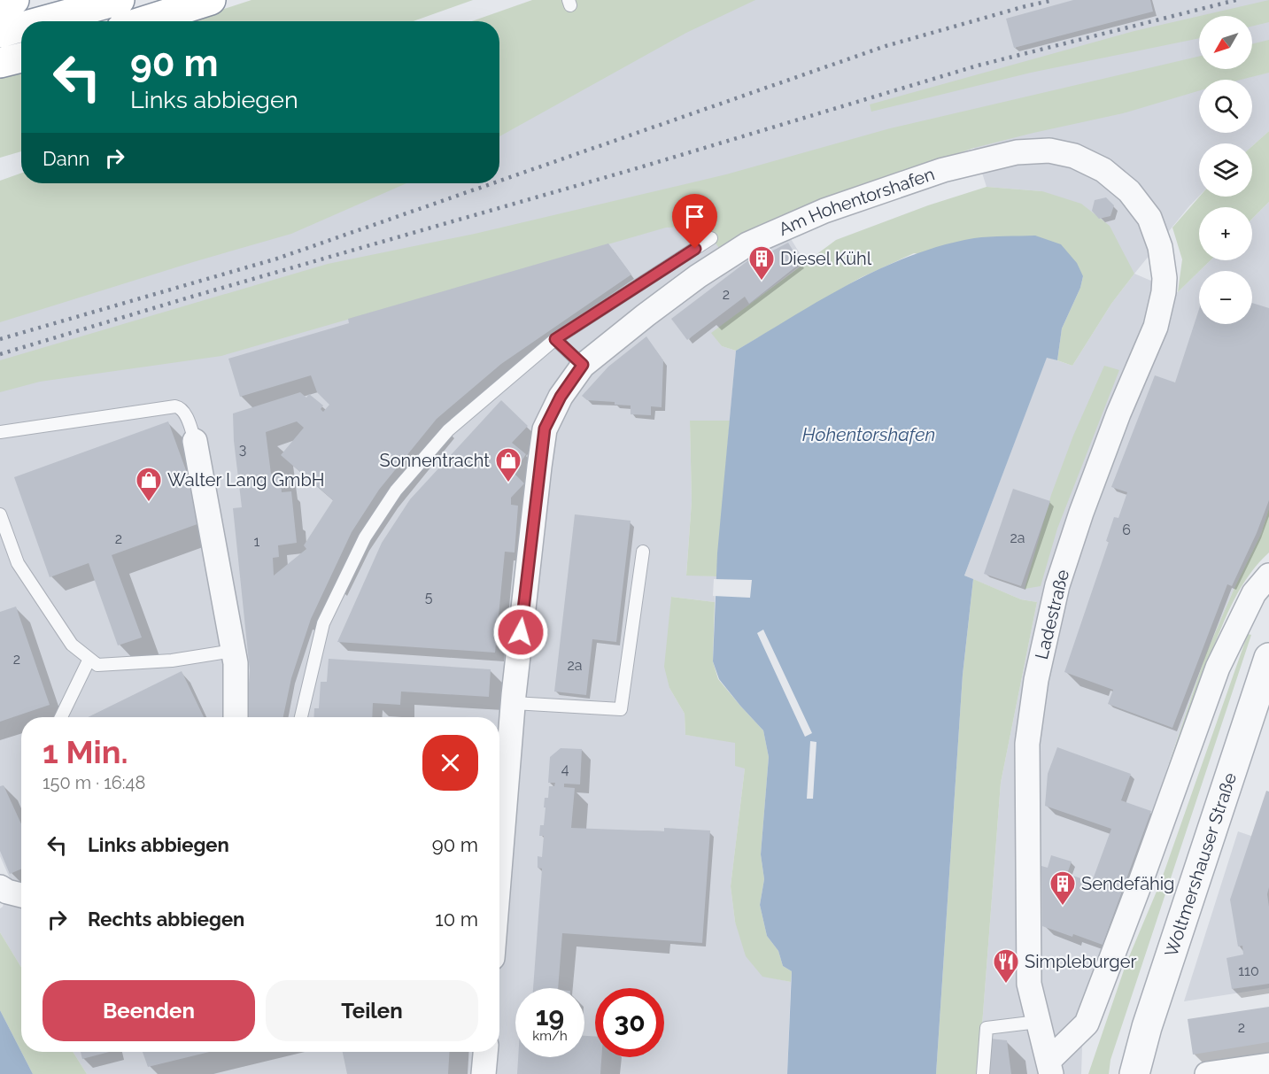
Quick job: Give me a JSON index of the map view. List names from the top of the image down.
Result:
{
  "streets": {
    "street": ["Am Hohentorshafen", "Ladestraße", "Woltmershauser Straße"]
  },
  "crossings": [
    ["Am Hohentorshafen", "Ladestraße"]
  ],
  "water": ["Hohentorshafen"],
  "places": {
    "building": ["Diesel Kühl", "Sendefähig"],
    "shop": ["Sonnentracht", "Walter Lang GmbH"],
    "restaurant": ["Simpleburger"]
  },
  "house_numbers": [
    "2",
    "3",
    "6",
    "2a",
    "2",
    "1",
    "5",
    "2",
    "2a",
    "4",
    "110",
    "2"
  ],
  "north": "bottom left",
  "page": {
    "map_buttons": ["+", "−"],
    "turn": ["90 m", "Links abbiegen"],
    "then": "Dann",
    "heading": ["1 Min.", "150 m · 16:48"],
    "list": [
      {
        "name": "Links abbiegen",
        "value": "90 m"
      },
      {
        "name": "Rechts abbiegen",
        "value": "10 m"
      }
    ],
    "buttons": ["Beenden", "Teilen"],
    "speed": "19 km/h",
    "limit": "30"
  }
}
